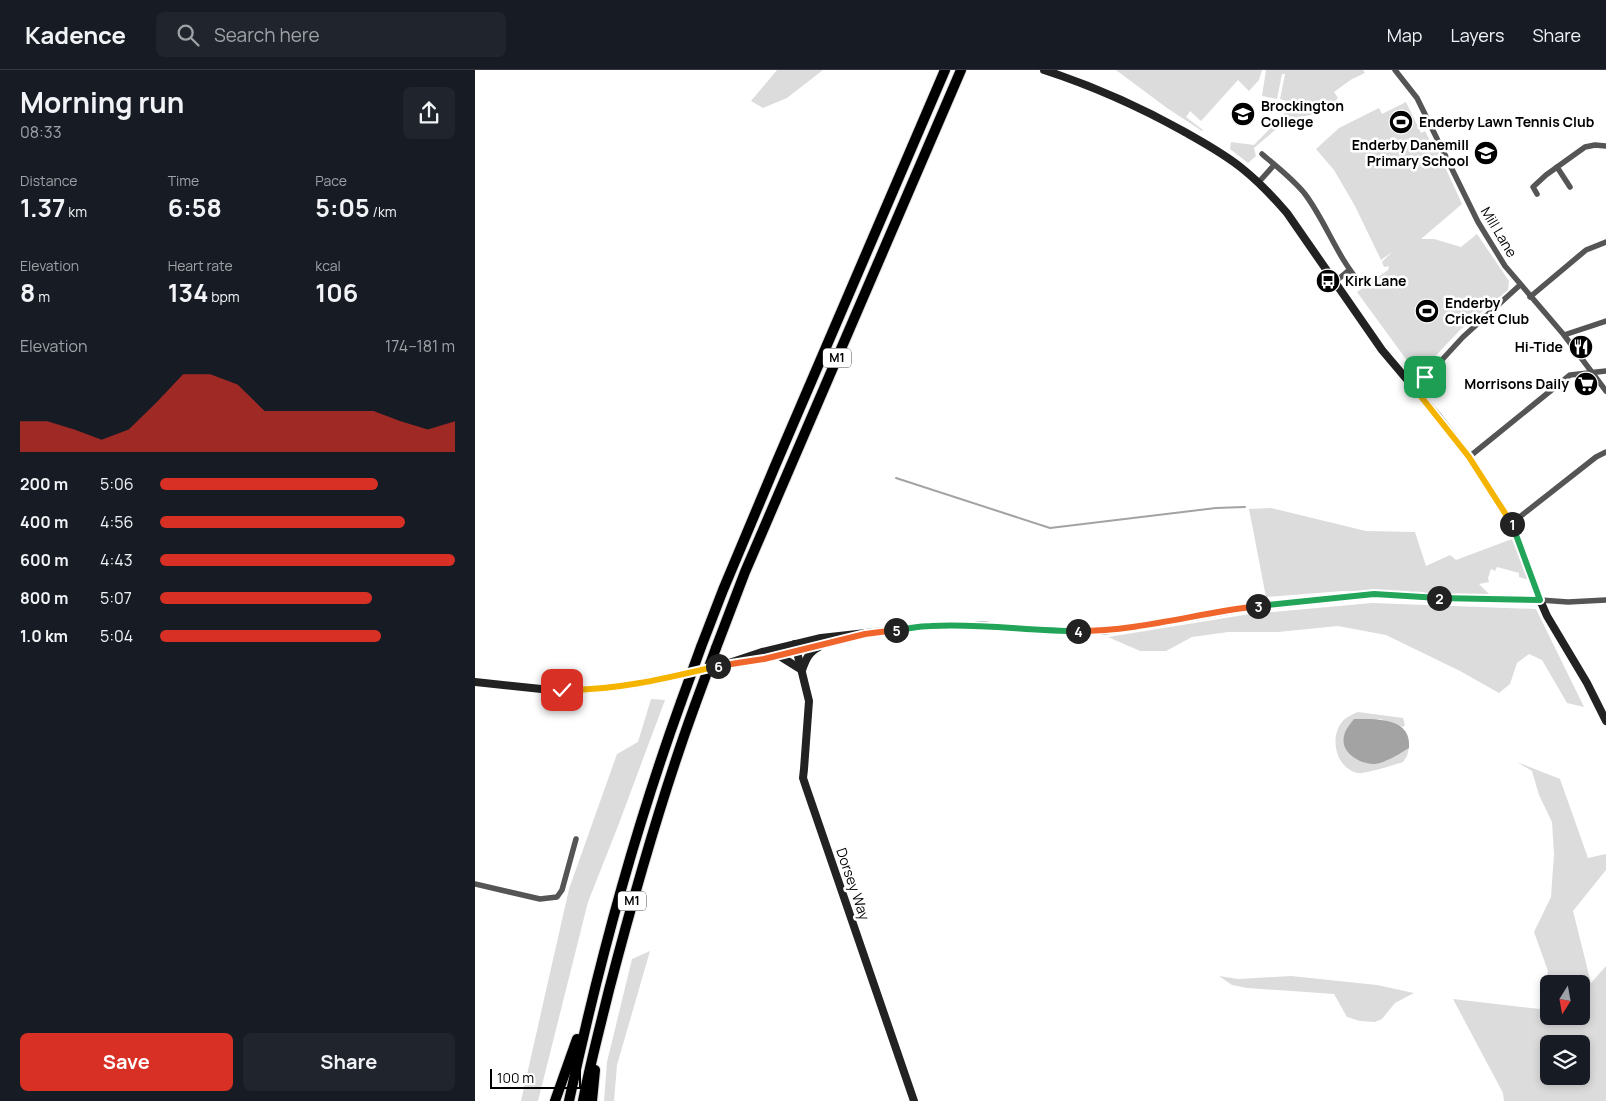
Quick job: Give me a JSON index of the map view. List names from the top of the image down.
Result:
{
  "streets": {
    "highway": ["M1"],
    "street": ["Mill Lane", "Dorsey Way"]
  },
  "places": {
    "school or university": ["Brockington College", "Enderby Danemill Primary School"],
    "sports": ["Enderby Lawn Tennis Club", "Enderby Cricket Club"],
    "bus stop": ["Kirk Lane"],
    "restaurant": ["Hi-Tide"],
    "supermarket": ["Morrisons Daily"]
  },
  "scale_bar": "100 m",
  "north": "bottom",
  "page": {
    "header": "Kadence",
    "search": "Search here",
    "nav": ["Map", "Layers", "Share"],
    "heading": ["Morning run", "08:33"],
    "stats": [
      ["Distance", "1.37 km"],
      ["Time", "6:58"],
      ["Pace", "5:05 /km"],
      ["Elevation", "8 m"],
      ["Heart rate", "134 bpm"],
      ["kcal", "106"]
    ],
    "chart": ["Elevation", "174–181 m"],
    "list": [
      {
        "name": "200 m",
        "note": "5:06"
      },
      {
        "name": "400 m",
        "note": "4:56"
      },
      {
        "name": "600 m",
        "note": "4:43"
      },
      {
        "name": "800 m",
        "note": "5:07"
      },
      {
        "name": "1.0 km",
        "note": "5:04"
      }
    ],
    "pins": [
      "1",
      "2",
      "3",
      "5",
      "4",
      "6"
    ],
    "buttons": ["Save", "Share"],
    "scale": "100 m"
  }
}
